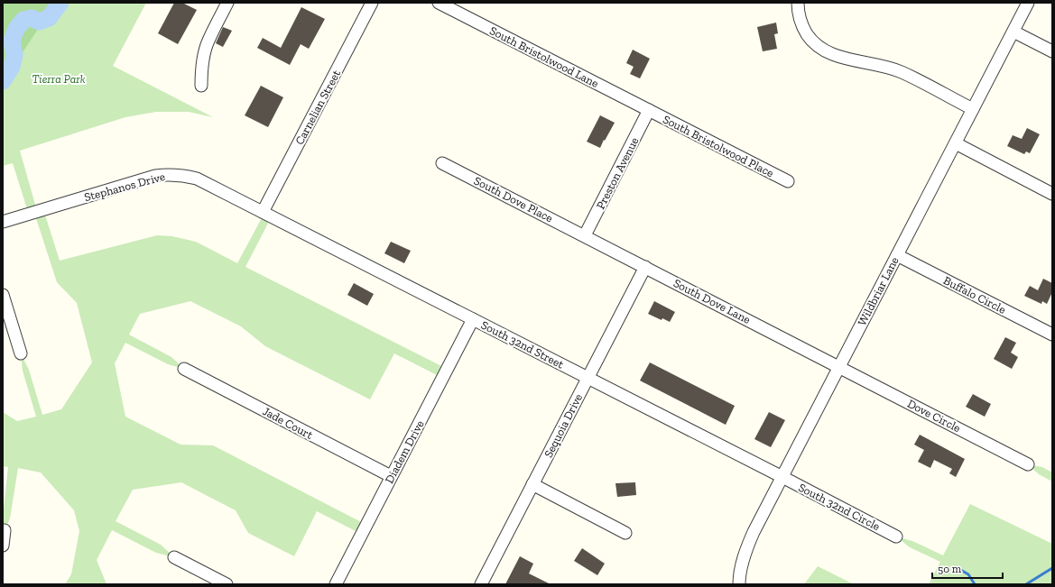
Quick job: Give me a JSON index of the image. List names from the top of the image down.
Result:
{
  "streets": {
    "street": [
      "South Bristolwood Lane",
      "Carnelian Street",
      "South Bristolwood Place",
      "Preston Avenue",
      "Stephanos Drive",
      "South Dove Place",
      "Wildbriar Lane",
      "Buffalo Circle",
      "South Dove Lane",
      "South 32nd Street",
      "Dove Circle",
      "Jade Court",
      "Sequoia Drive",
      "Diadem Drive",
      "South 32nd Circle"
    ]
  },
  "crossings": [
    ["South Bristolwood Lane", "South Bristolwood Place"],
    ["South Bristolwood Lane", "Preston Avenue"],
    ["Carnelian Street", "Stephanos Drive"],
    ["Carnelian Street", "South 32nd Street"],
    ["South Bristolwood Place", "Preston Avenue"],
    ["Preston Avenue", "South Dove Place"],
    ["Preston Avenue", "South Dove Lane"],
    ["Stephanos Drive", "South 32nd Street"],
    ["South Dove Place", "South Dove Lane"],
    ["Wildbriar Lane", "Buffalo Circle"],
    ["Wildbriar Lane", "South Dove Lane"],
    ["Wildbriar Lane", "South 32nd Street"],
    ["Wildbriar Lane", "Dove Circle"],
    ["Wildbriar Lane", "South 32nd Circle"],
    ["South Dove Lane", "Dove Circle"],
    ["South Dove Lane", "Sequoia Drive"],
    ["South 32nd Street", "Sequoia Drive"],
    ["South 32nd Street", "Diadem Drive"],
    ["South 32nd Street", "South 32nd Circle"],
    ["Jade Court", "Diadem Drive"]
  ],
  "parks": ["Tierra Park"],
  "scale_bar": "50 m"
}
